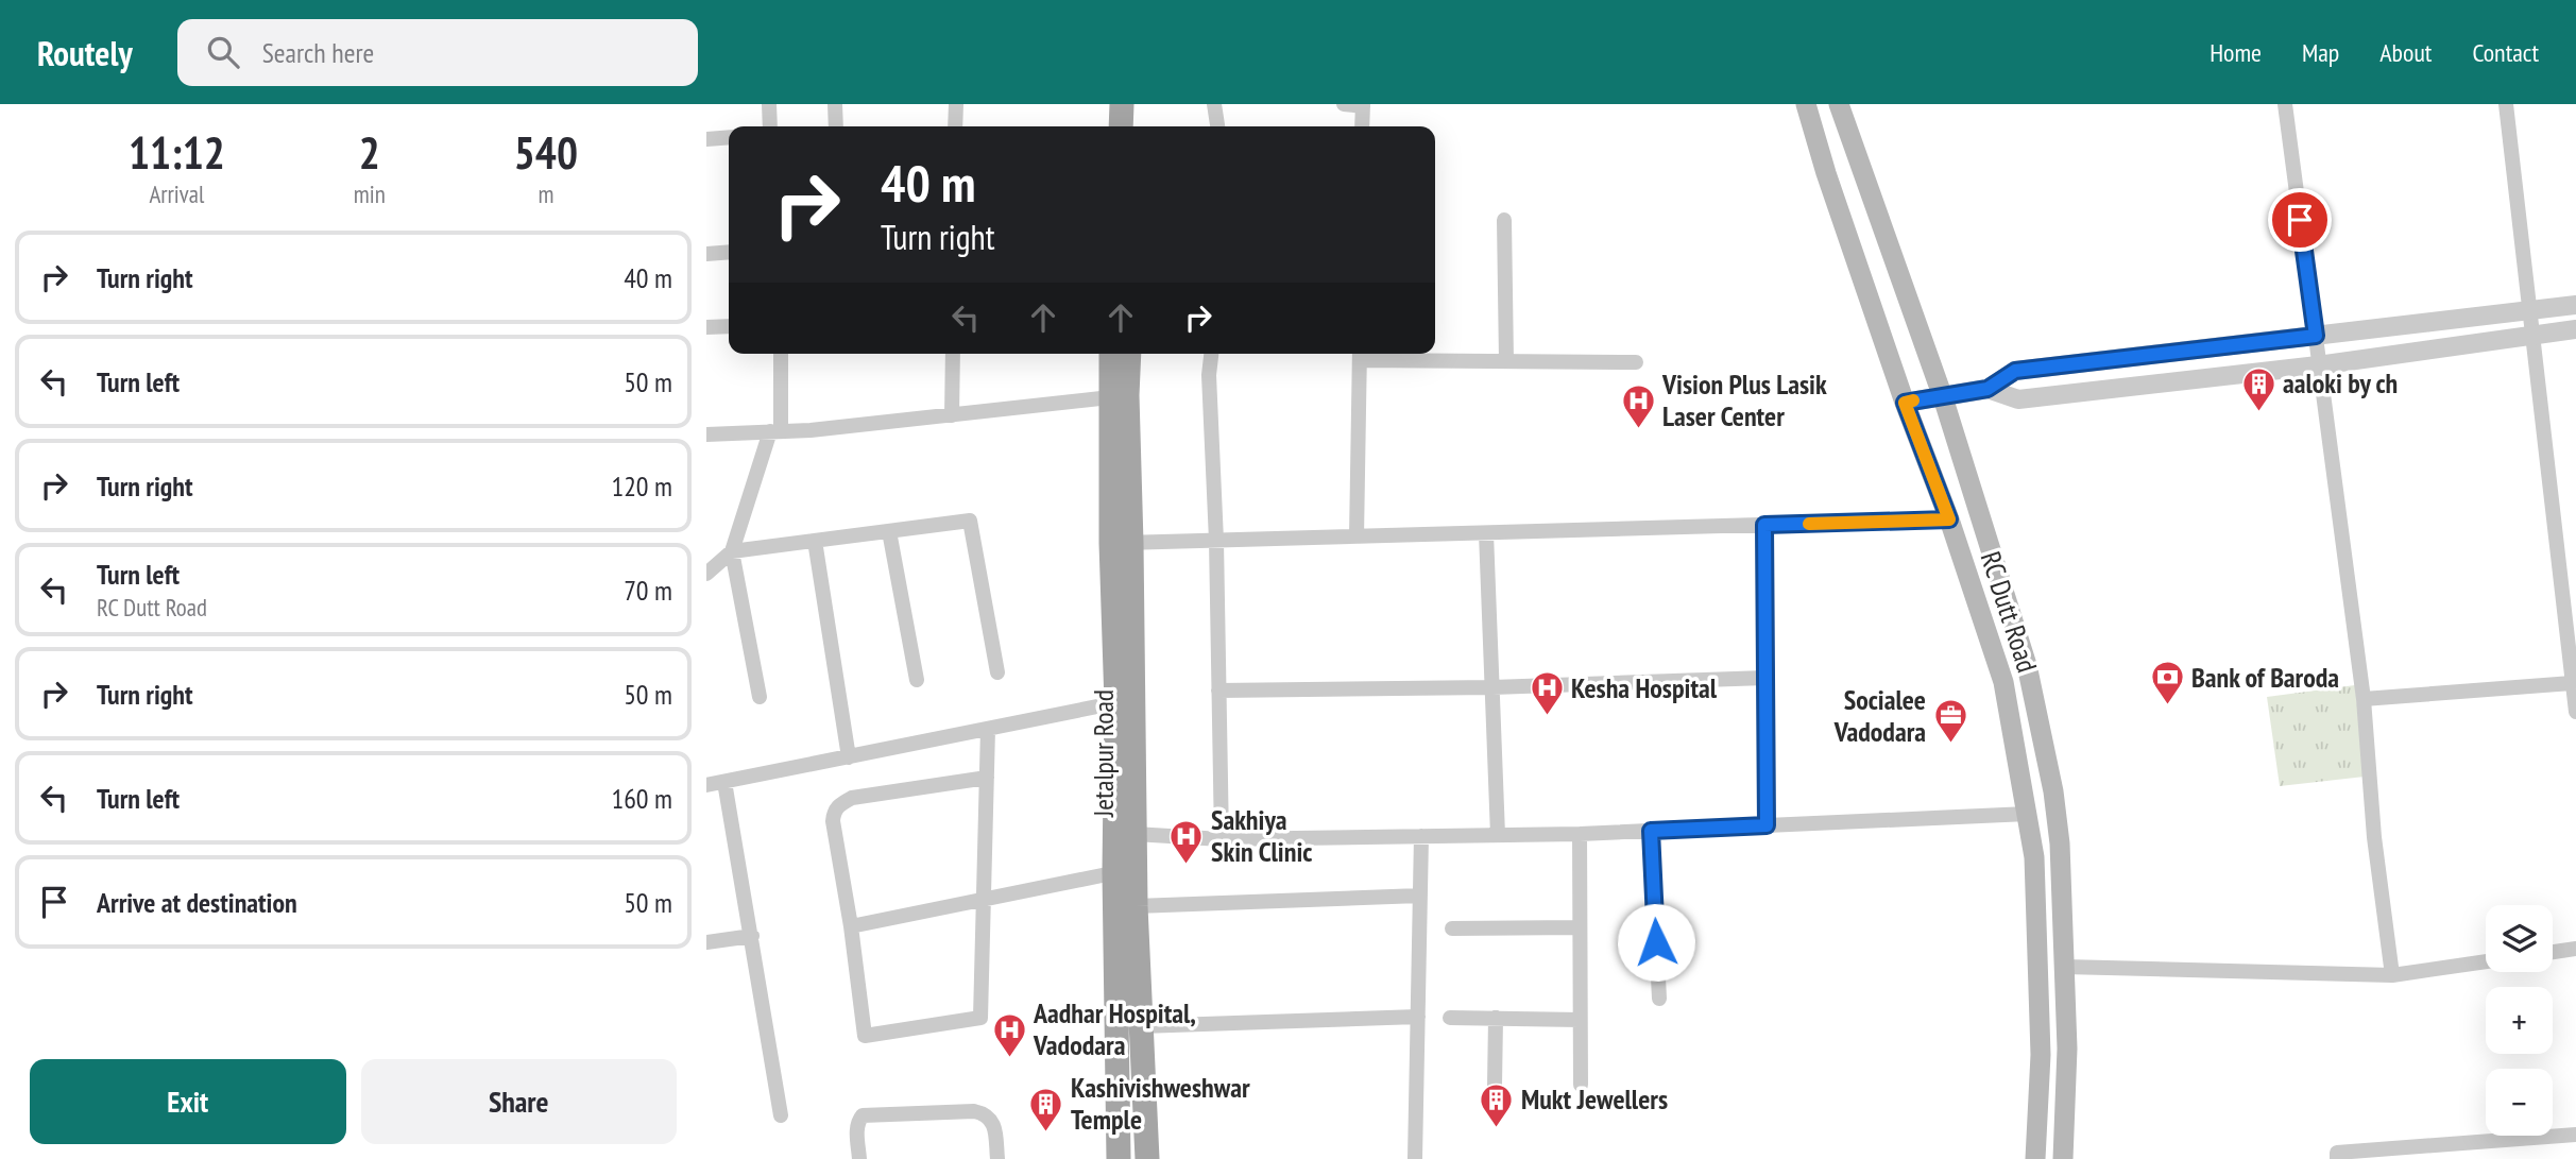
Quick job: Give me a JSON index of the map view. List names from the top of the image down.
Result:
{
  "streets": {
    "main road": ["RC Dutt Road", "Jetalpur Road"]
  },
  "places": {
    "building": ["aaloki by ch", "Mukt Jewellers", "Kashivishweshwar Temple"],
    "hospital": [
      "Vision Plus Lasik Laser Center",
      "Kesha Hospital",
      "Sakhiya Skin Clinic",
      "Aadhar Hospital, Vadodara"
    ],
    "bank": ["Bank of Baroda"],
    "office": ["Socialee Vadodara"]
  },
  "page": {
    "header": "Routely",
    "search": "Search here",
    "nav": [
      "Home",
      "Map",
      "About",
      "Contact"
    ],
    "eta": [
      "11:12",
      "Arrival",
      "2",
      "min",
      "540",
      "m"
    ],
    "turn": ["40 m", "Turn right"],
    "list": [
      {
        "name": "Turn right",
        "value": "40 m"
      },
      {
        "name": "Turn left",
        "value": "50 m"
      },
      {
        "name": "Turn right",
        "value": "120 m"
      },
      {
        "name": "Turn left",
        "note": "RC Dutt Road",
        "value": "70 m"
      },
      {
        "name": "Turn right",
        "value": "50 m"
      },
      {
        "name": "Turn left",
        "value": "160 m"
      },
      {
        "name": "Arrive at destination",
        "value": "50 m"
      }
    ],
    "map_buttons": ["+", "−"],
    "buttons": ["Exit", "Share"]
  }
}
